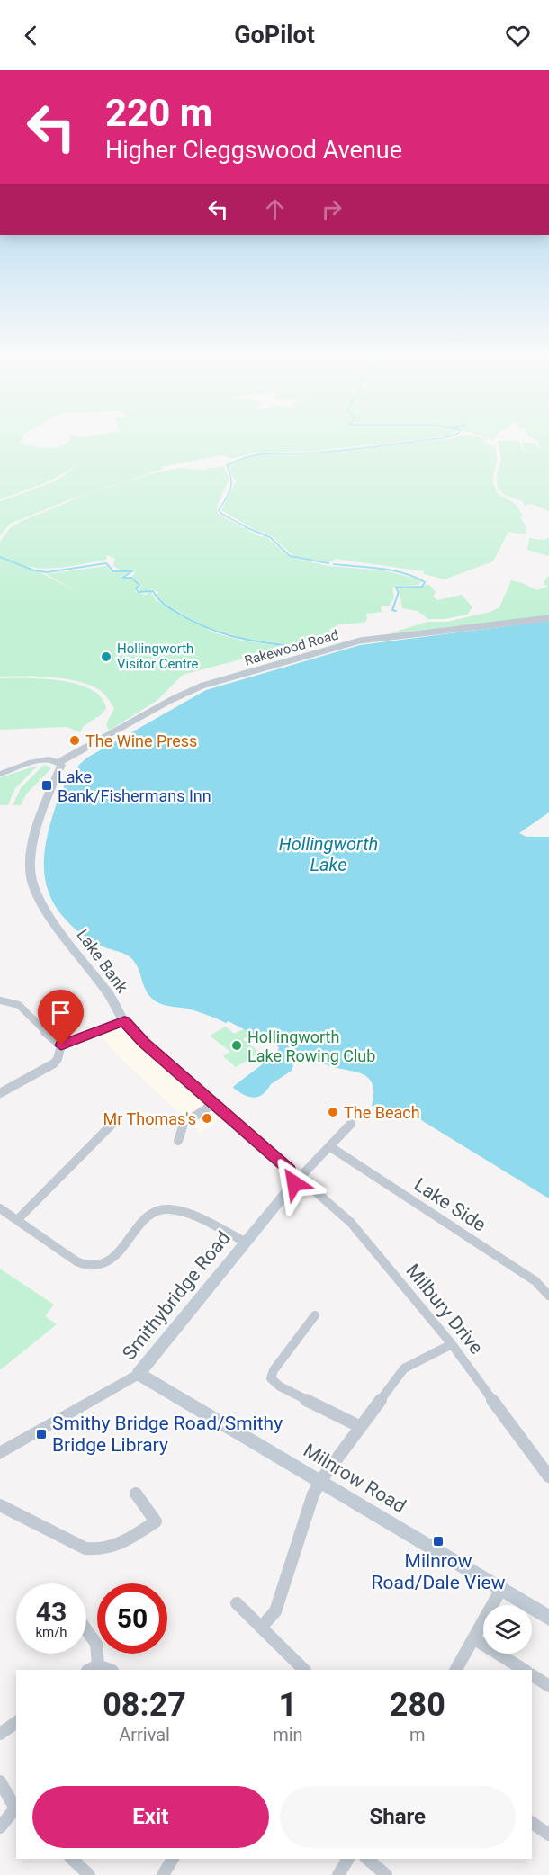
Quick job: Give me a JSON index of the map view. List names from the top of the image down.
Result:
{
  "streets": {
    "main road": ["Lake Bank", "Smithybridge Road", "Milnrow Road"],
    "street": ["Rakewood Road", "Lake Side", "Milbury Drive"]
  },
  "crossings": [
    ["Rakewood Road", "Lake Bank"],
    ["Lake Bank", "Smithybridge Road"],
    ["Lake Bank", "Milbury Drive"],
    ["Lake Side", "Smithybridge Road"],
    ["Smithybridge Road", "Milbury Drive"],
    ["Smithybridge Road", "Milnrow Road"]
  ],
  "water": ["Hollingworth Lake"],
  "places": {
    "other": [
      "Hollingworth Visitor Centre",
      "The Wine Press",
      "Hollingworth Lake Rowing Club",
      "The Beach",
      "Mr Thomas's"
    ],
    "transit": ["Lake Bank/Fishermans Inn", "Smithy Bridge Road/Smithy Bridge Library", "Milnrow Road/Dale View"]
  },
  "page": {
    "header": "GoPilot",
    "turn": ["220 m", "Higher Cleggswood Avenue"],
    "speed": "43 km/h",
    "limit": "50",
    "eta": [
      "08:27",
      "Arrival",
      "1",
      "min",
      "280",
      "m"
    ],
    "buttons": ["Exit", "Share"]
  }
}
